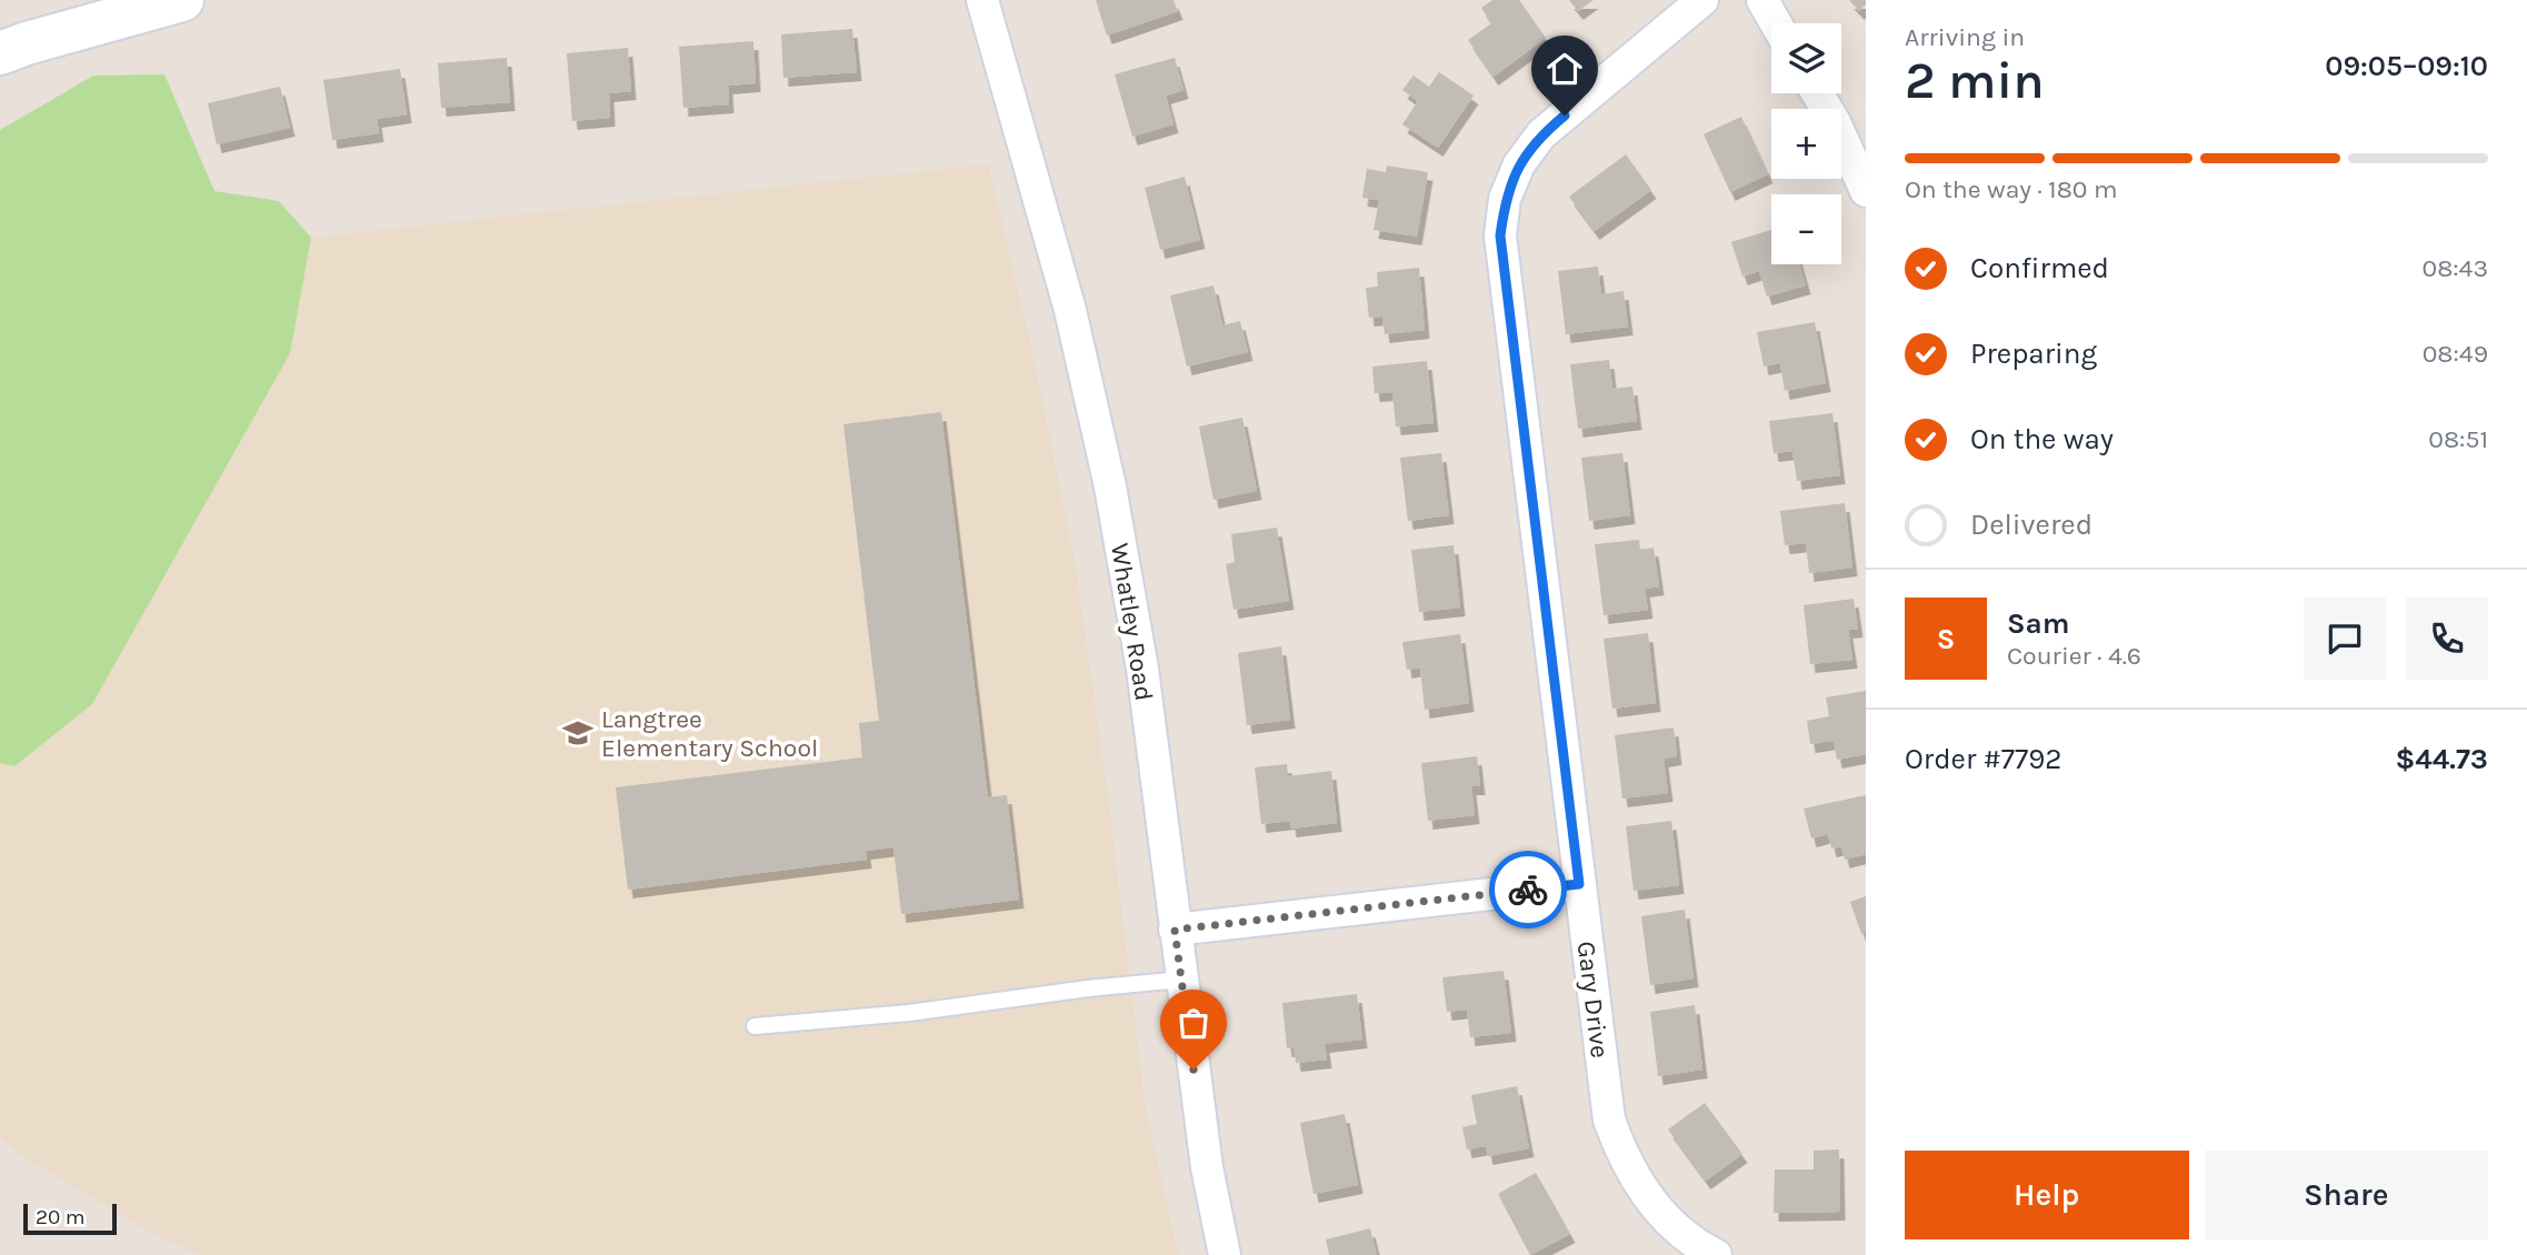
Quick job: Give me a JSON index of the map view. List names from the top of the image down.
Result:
{
  "streets": {
    "street": ["Whatley Road", "Gary Drive"]
  },
  "places": {
    "school or university": ["Langtree Elementary School"]
  },
  "scale_bar": "20 m",
  "page": {
    "heading": ["2 min", "Arriving in", "09:05–09:10"],
    "panel": [
      "Sam",
      "Courier · 4.6",
      "Order #7792",
      "$44.73"
    ],
    "map_buttons": ["+", "−"],
    "bar": "On the way · 180 m",
    "list": [
      ["Confirmed", "08:43"],
      ["Preparing", "08:49"],
      ["On the way", "08:51"],
      "Delivered"
    ],
    "round": "S",
    "buttons": ["Help", "Share"],
    "scale": "20 m"
  }
}
